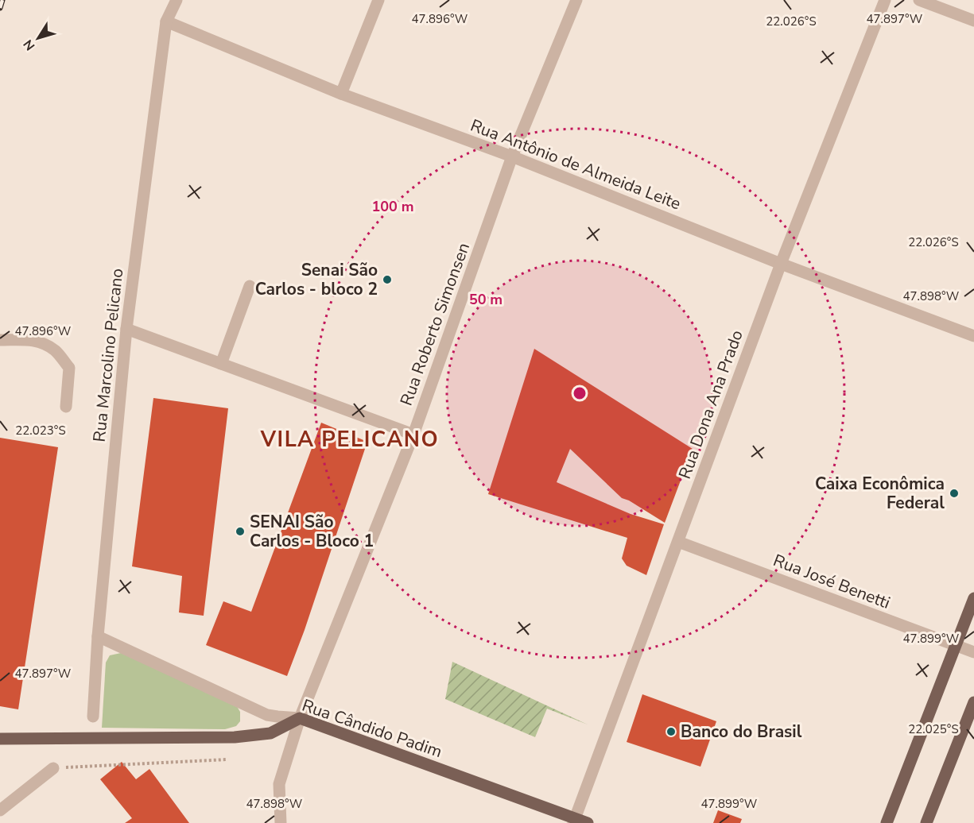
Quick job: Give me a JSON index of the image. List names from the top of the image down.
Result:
{
  "streets": {
    "main road": ["Rua Cândido Padim"],
    "street": [
      "Rua Antônio de Almeida Leite",
      "Rua Roberto Simonsen",
      "Rua Marcolino Pelicano",
      "Rua Dona Ana Prado",
      "Rua José Benetti"
    ]
  },
  "crossings": [
    ["Rua Antônio de Almeida Leite", "Rua Roberto Simonsen"],
    ["Rua Antônio de Almeida Leite", "Rua Marcolino Pelicano"],
    ["Rua Antônio de Almeida Leite", "Rua Dona Ana Prado"],
    ["Rua Roberto Simonsen", "Rua Cândido Padim"],
    ["Rua Marcolino Pelicano", "Rua Cândido Padim"],
    ["Rua Dona Ana Prado", "Rua José Benetti"],
    ["Rua Dona Ana Prado", "Rua Cândido Padim"]
  ],
  "districts": ["VILA PELICANO"],
  "places": [
    "Senai São Carlos - bloco 2",
    "Caixa Econômica Federal",
    "SENAI São Carlos - Bloco 1",
    "Banco do Brasil"
  ],
  "north": "bottom left",
  "coordinates": [
    "47.896°W",
    "47.897°W",
    "22.026°S",
    "47.898°W",
    "22.023°S",
    "47.899°W",
    "22.025°S"
  ],
  "rings": ["100 m", "50 m"]
}
